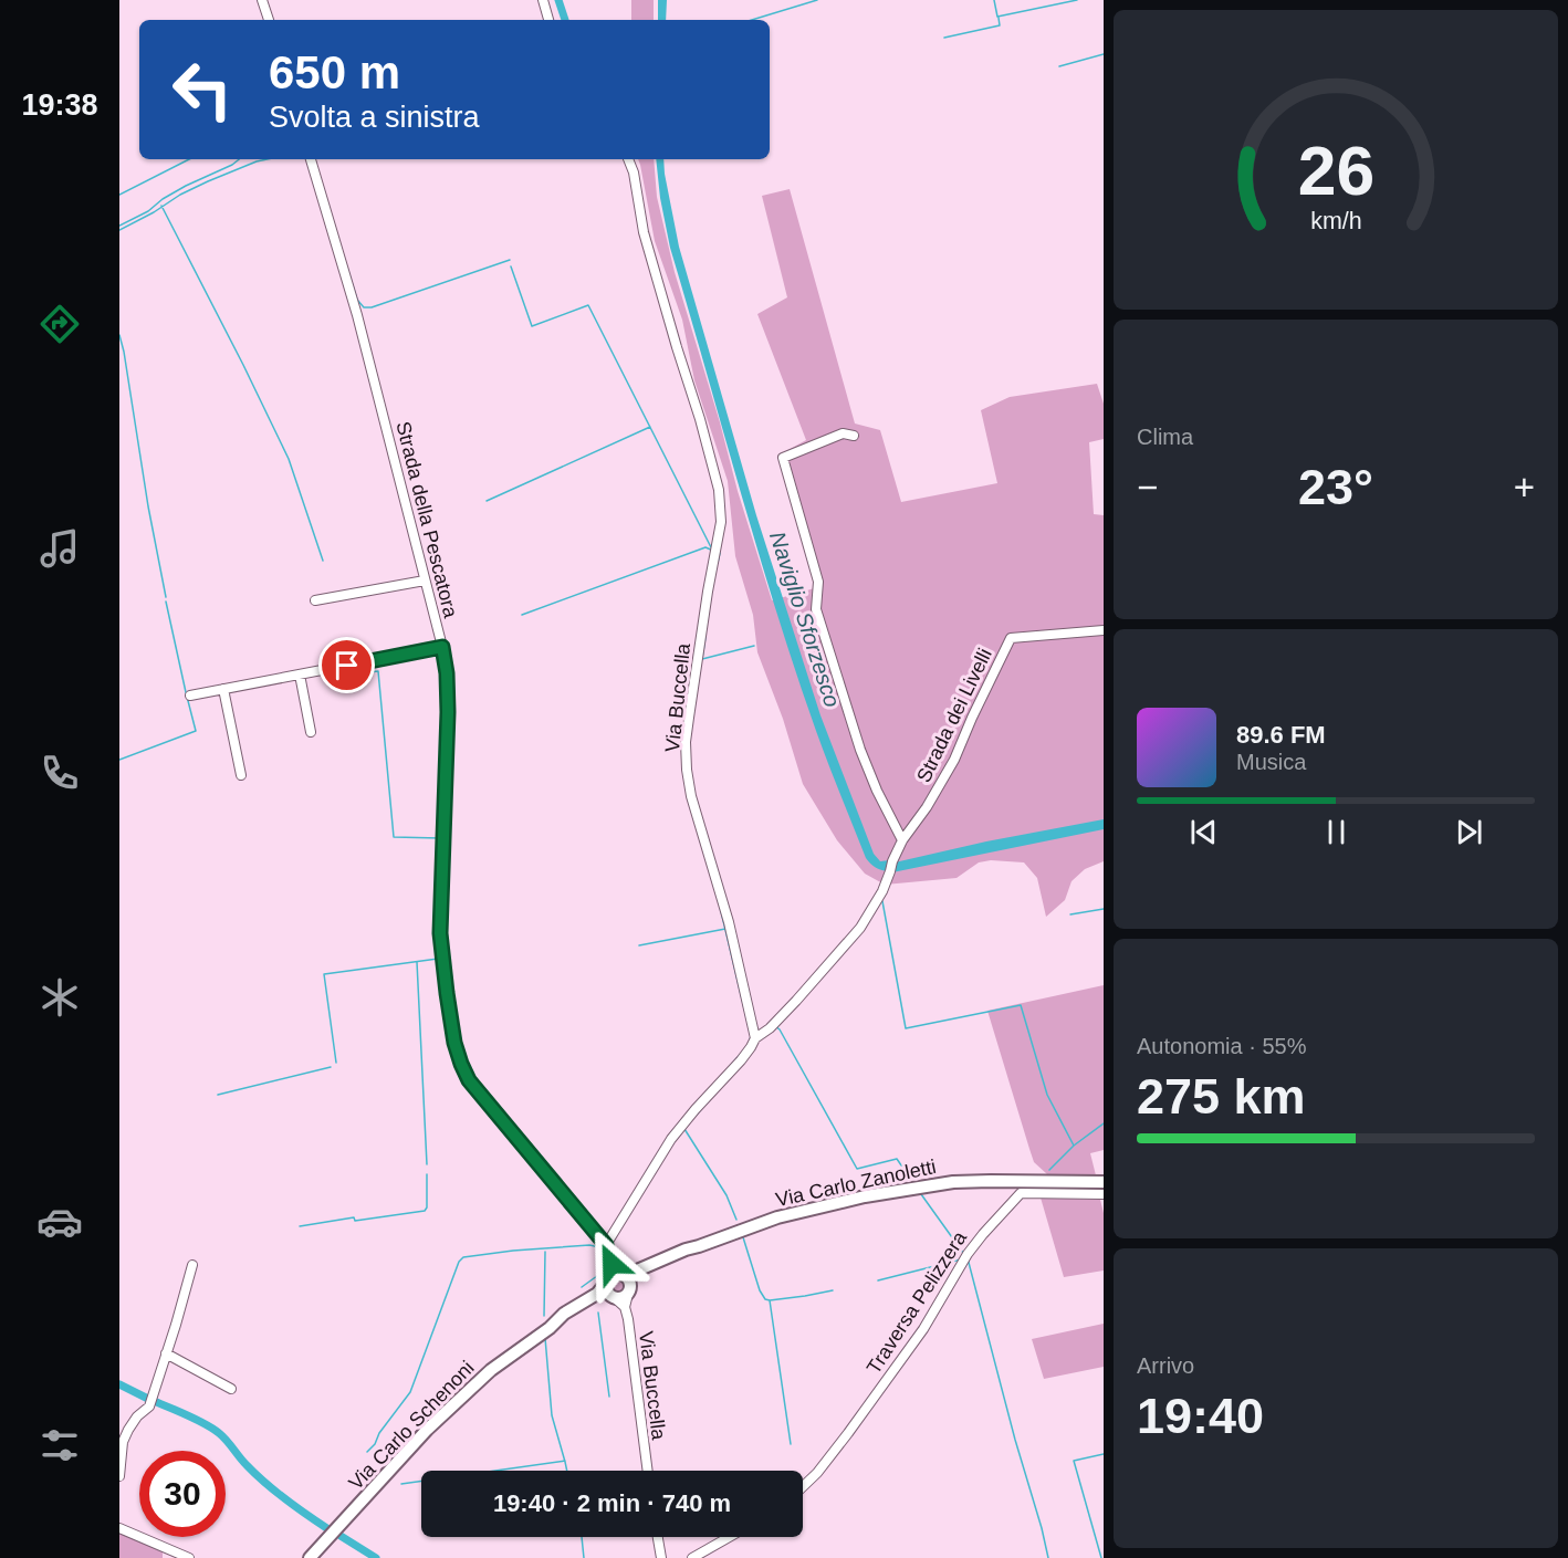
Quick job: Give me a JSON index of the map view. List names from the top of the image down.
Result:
{
  "streets": {
    "main road": ["Via Carlo Zanoletti", "Via Carlo Schenoni"],
    "street": [
      "Strada della Pescatora",
      "Via Buccella",
      "Strada dei Livelli",
      "Traversa Pelizzera"
    ]
  },
  "crossings": [
    ["Via Buccella", "Strada dei Livelli"],
    ["Via Buccella", "Via Carlo Zanoletti"],
    ["Via Buccella", "Via Carlo Schenoni"],
    ["Via Carlo Zanoletti", "Via Carlo Schenoni"]
  ],
  "water": ["Naviglio Sforzesco"],
  "page": {
    "tabs": "19:38",
    "turn": ["650 m", "Svolta a sinistra"],
    "tile": [
      "Clima",
      ["Autonomia · 55%", "275 km"],
      ["Arrivo", "19:40"]
    ],
    "heat": ["−", "23°", "+"],
    "song": ["89.6 FM", "Musica"],
    "limit": "30",
    "trip": "19:40 · 2 min · 740 m",
    "gauge": ["26", "km/h"]
  }
}
